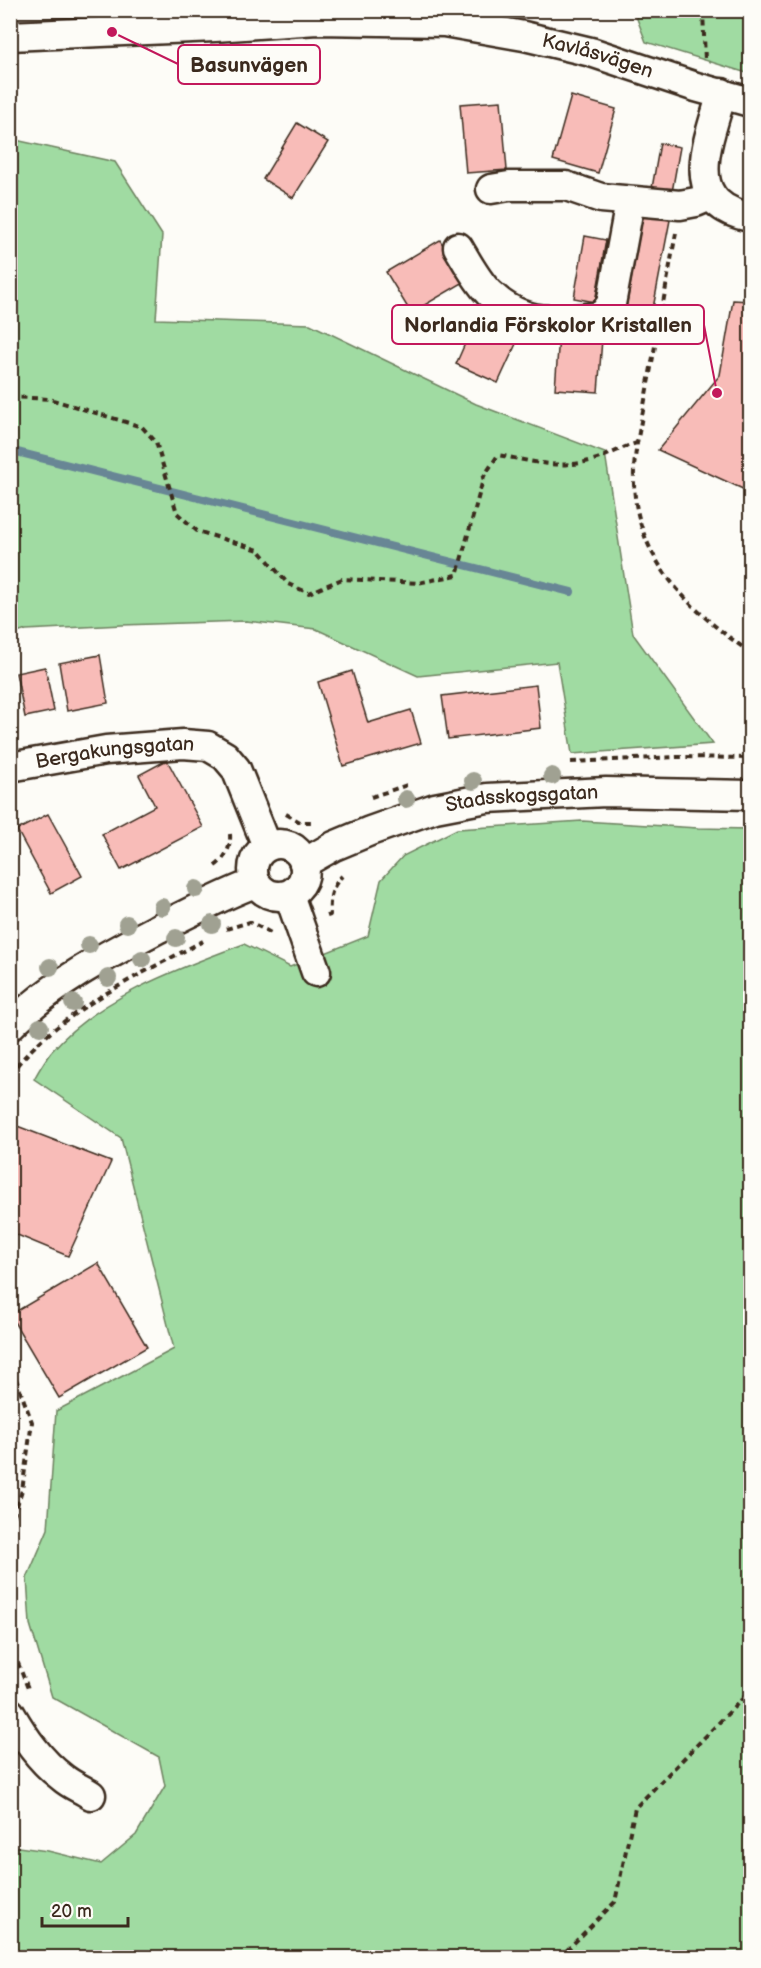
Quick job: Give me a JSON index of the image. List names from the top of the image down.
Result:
{
  "streets": {
    "street": ["Kavlåsvägen", "Bergakungsgatan", "Stadsskogsgatan"]
  },
  "crossings": [
    ["Bergakungsgatan", "Stadsskogsgatan"]
  ],
  "places": ["Basunvägen", "Norlandia Förskolor Kristallen"],
  "scale_bar": "20 m"
}
